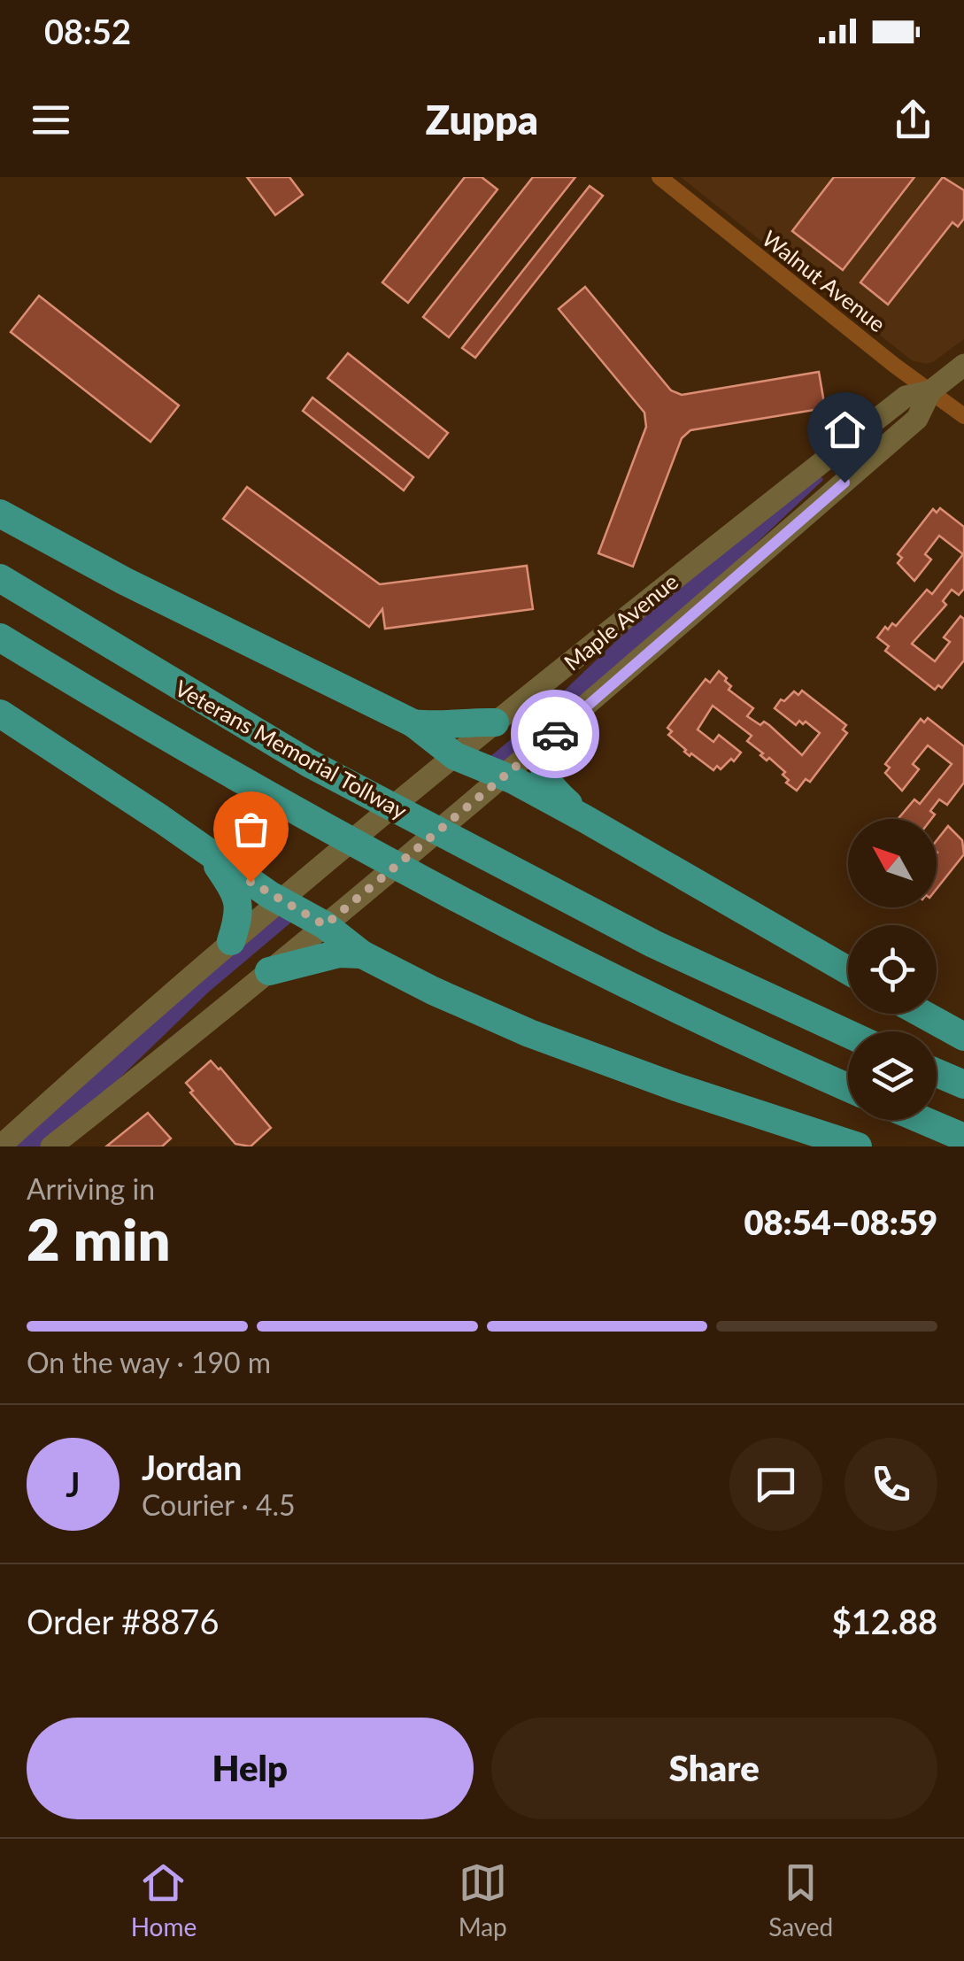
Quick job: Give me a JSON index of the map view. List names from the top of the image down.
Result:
{
  "streets": {
    "highway": ["Veterans Memorial Tollway"],
    "main road": ["Maple Avenue"],
    "street": ["Walnut Avenue"]
  },
  "crossings": [
    ["Walnut Avenue", "Maple Avenue"]
  ],
  "north": "top left",
  "page": {
    "status": "08:52",
    "header": "Zuppa",
    "heading": ["2 min", "Arriving in", "08:54–08:59"],
    "panel": [
      "Jordan",
      "Courier · 4.5",
      "Order #8876",
      "$12.88"
    ],
    "bar": "On the way · 190 m",
    "round": "J",
    "buttons": ["Help", "Share"],
    "tabs": ["Home", "Map", "Saved"]
  }
}
